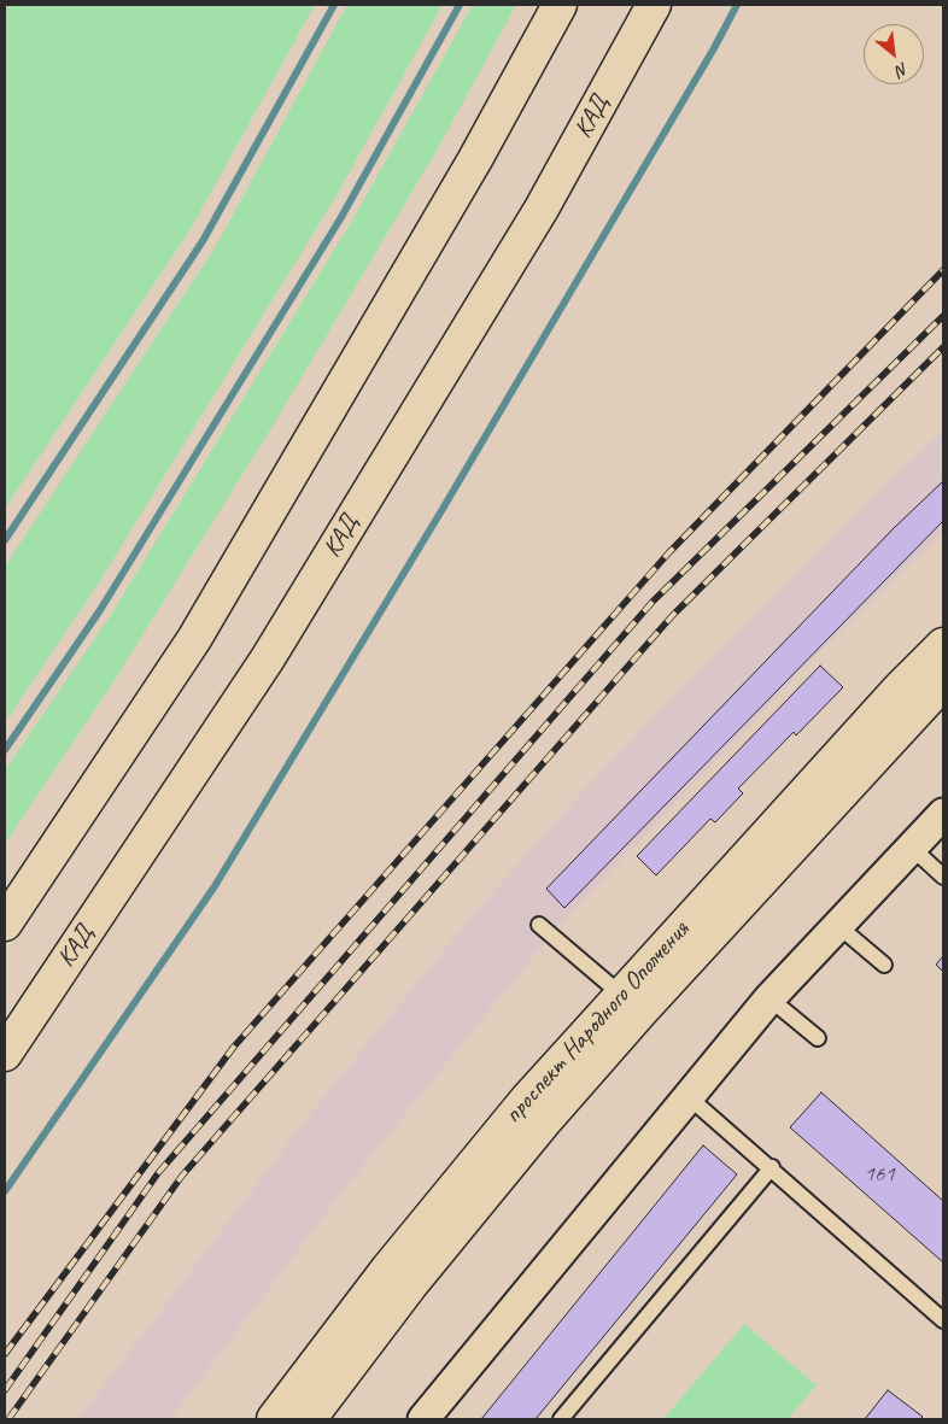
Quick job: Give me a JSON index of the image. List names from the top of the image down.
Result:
{
  "streets": {
    "main road": ["КАД", "проспект Народного Ополчения"]
  },
  "house_numbers": ["161"],
  "north": "bottom right"
}
